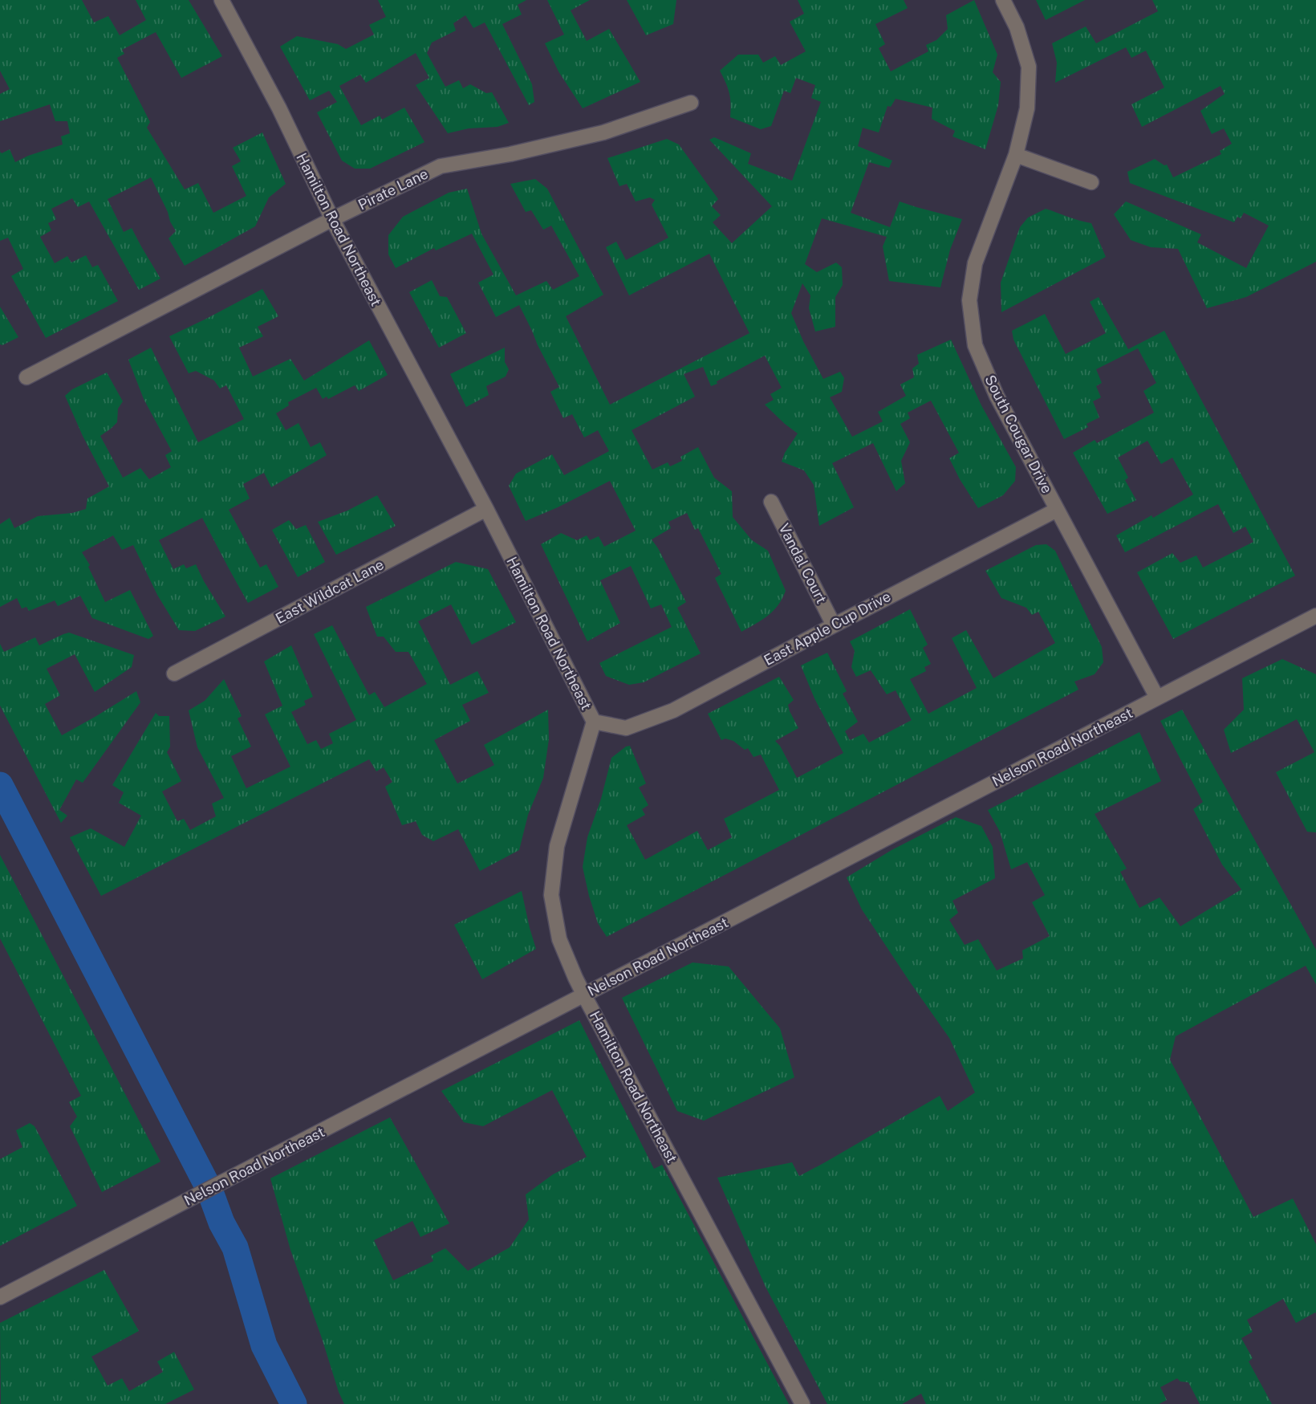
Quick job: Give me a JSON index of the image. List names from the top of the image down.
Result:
{
  "streets": {
    "street": [
      "Pirate Lane",
      "Hamilton Road Northeast",
      "South Cougar Drive",
      "Vandal Court",
      "East Wildcat Lane",
      "East Apple Cup Drive",
      "Nelson Road Northeast"
    ]
  },
  "crossings": [
    ["Pirate Lane", "Hamilton Road Northeast"],
    ["Hamilton Road Northeast", "East Wildcat Lane"],
    ["Hamilton Road Northeast", "East Apple Cup Drive"],
    ["Hamilton Road Northeast", "Nelson Road Northeast"],
    ["South Cougar Drive", "East Apple Cup Drive"],
    ["South Cougar Drive", "Nelson Road Northeast"],
    ["Vandal Court", "East Apple Cup Drive"]
  ]
}
